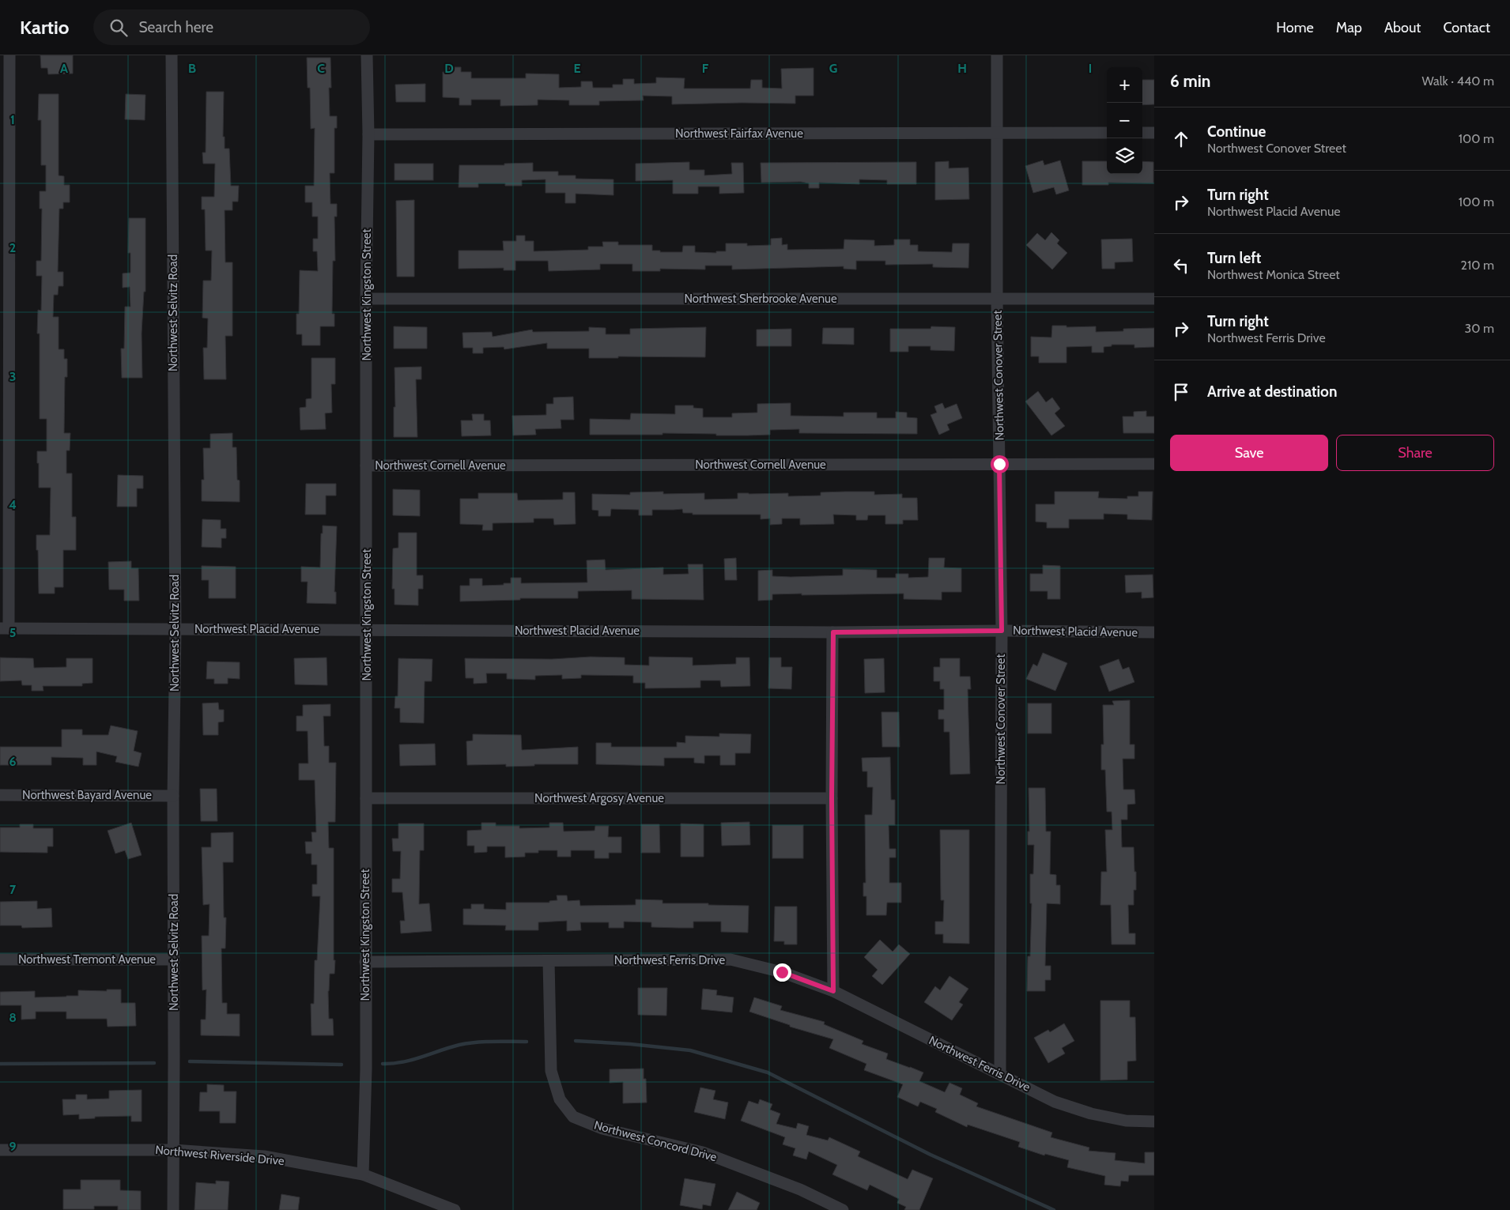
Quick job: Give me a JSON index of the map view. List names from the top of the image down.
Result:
{
  "streets": {
    "street": [
      "Northwest Fairfax Avenue",
      "Northwest Kingston Street",
      "Northwest Sherbrooke Avenue",
      "Northwest Selvitz Road",
      "Northwest Conover Street",
      "Northwest Cornell Avenue",
      "Northwest Placid Avenue",
      "Northwest Bayard Avenue",
      "Northwest Argosy Avenue",
      "Northwest Tremont Avenue",
      "Northwest Ferris Drive",
      "Northwest Concord Drive",
      "Northwest Riverside Drive"
    ]
  },
  "crossings": [
    ["Northwest Fairfax Avenue", "Northwest Kingston Street"],
    ["Northwest Fairfax Avenue", "Northwest Conover Street"],
    ["Northwest Kingston Street", "Northwest Sherbrooke Avenue"],
    ["Northwest Kingston Street", "Northwest Cornell Avenue"],
    ["Northwest Kingston Street", "Northwest Placid Avenue"],
    ["Northwest Kingston Street", "Northwest Argosy Avenue"],
    ["Northwest Kingston Street", "Northwest Ferris Drive"],
    ["Northwest Kingston Street", "Northwest Riverside Drive"],
    ["Northwest Sherbrooke Avenue", "Northwest Conover Street"],
    ["Northwest Selvitz Road", "Northwest Placid Avenue"],
    ["Northwest Selvitz Road", "Northwest Bayard Avenue"],
    ["Northwest Selvitz Road", "Northwest Tremont Avenue"],
    ["Northwest Selvitz Road", "Northwest Riverside Drive"],
    ["Northwest Conover Street", "Northwest Cornell Avenue"],
    ["Northwest Conover Street", "Northwest Placid Avenue"],
    ["Northwest Conover Street", "Northwest Ferris Drive"],
    ["Northwest Ferris Drive", "Northwest Concord Drive"]
  ],
  "page": {
    "header": "Kartio",
    "search": "Search here",
    "nav": [
      "Home",
      "Map",
      "About",
      "Contact"
    ],
    "heading": ["6 min", "Walk · 440 m"],
    "map_buttons": ["+", "−"],
    "list": [
      ["Continue", "Northwest Conover Street", "100 m"],
      ["Turn right", "Northwest Placid Avenue", "100 m"],
      ["Turn left", "Northwest Monica Street", "210 m"],
      ["Turn right", "Northwest Ferris Drive", "30 m"],
      "Arrive at destination"
    ],
    "buttons": ["Save", "Share"]
  },
  "grid": {
    "columns": [
      "A",
      "B",
      "C",
      "D",
      "E",
      "F",
      "G",
      "H",
      "I"
    ],
    "rows": [
      "1",
      "2",
      "3",
      "4",
      "5",
      "6",
      "7",
      "8",
      "9"
    ]
  }
}
